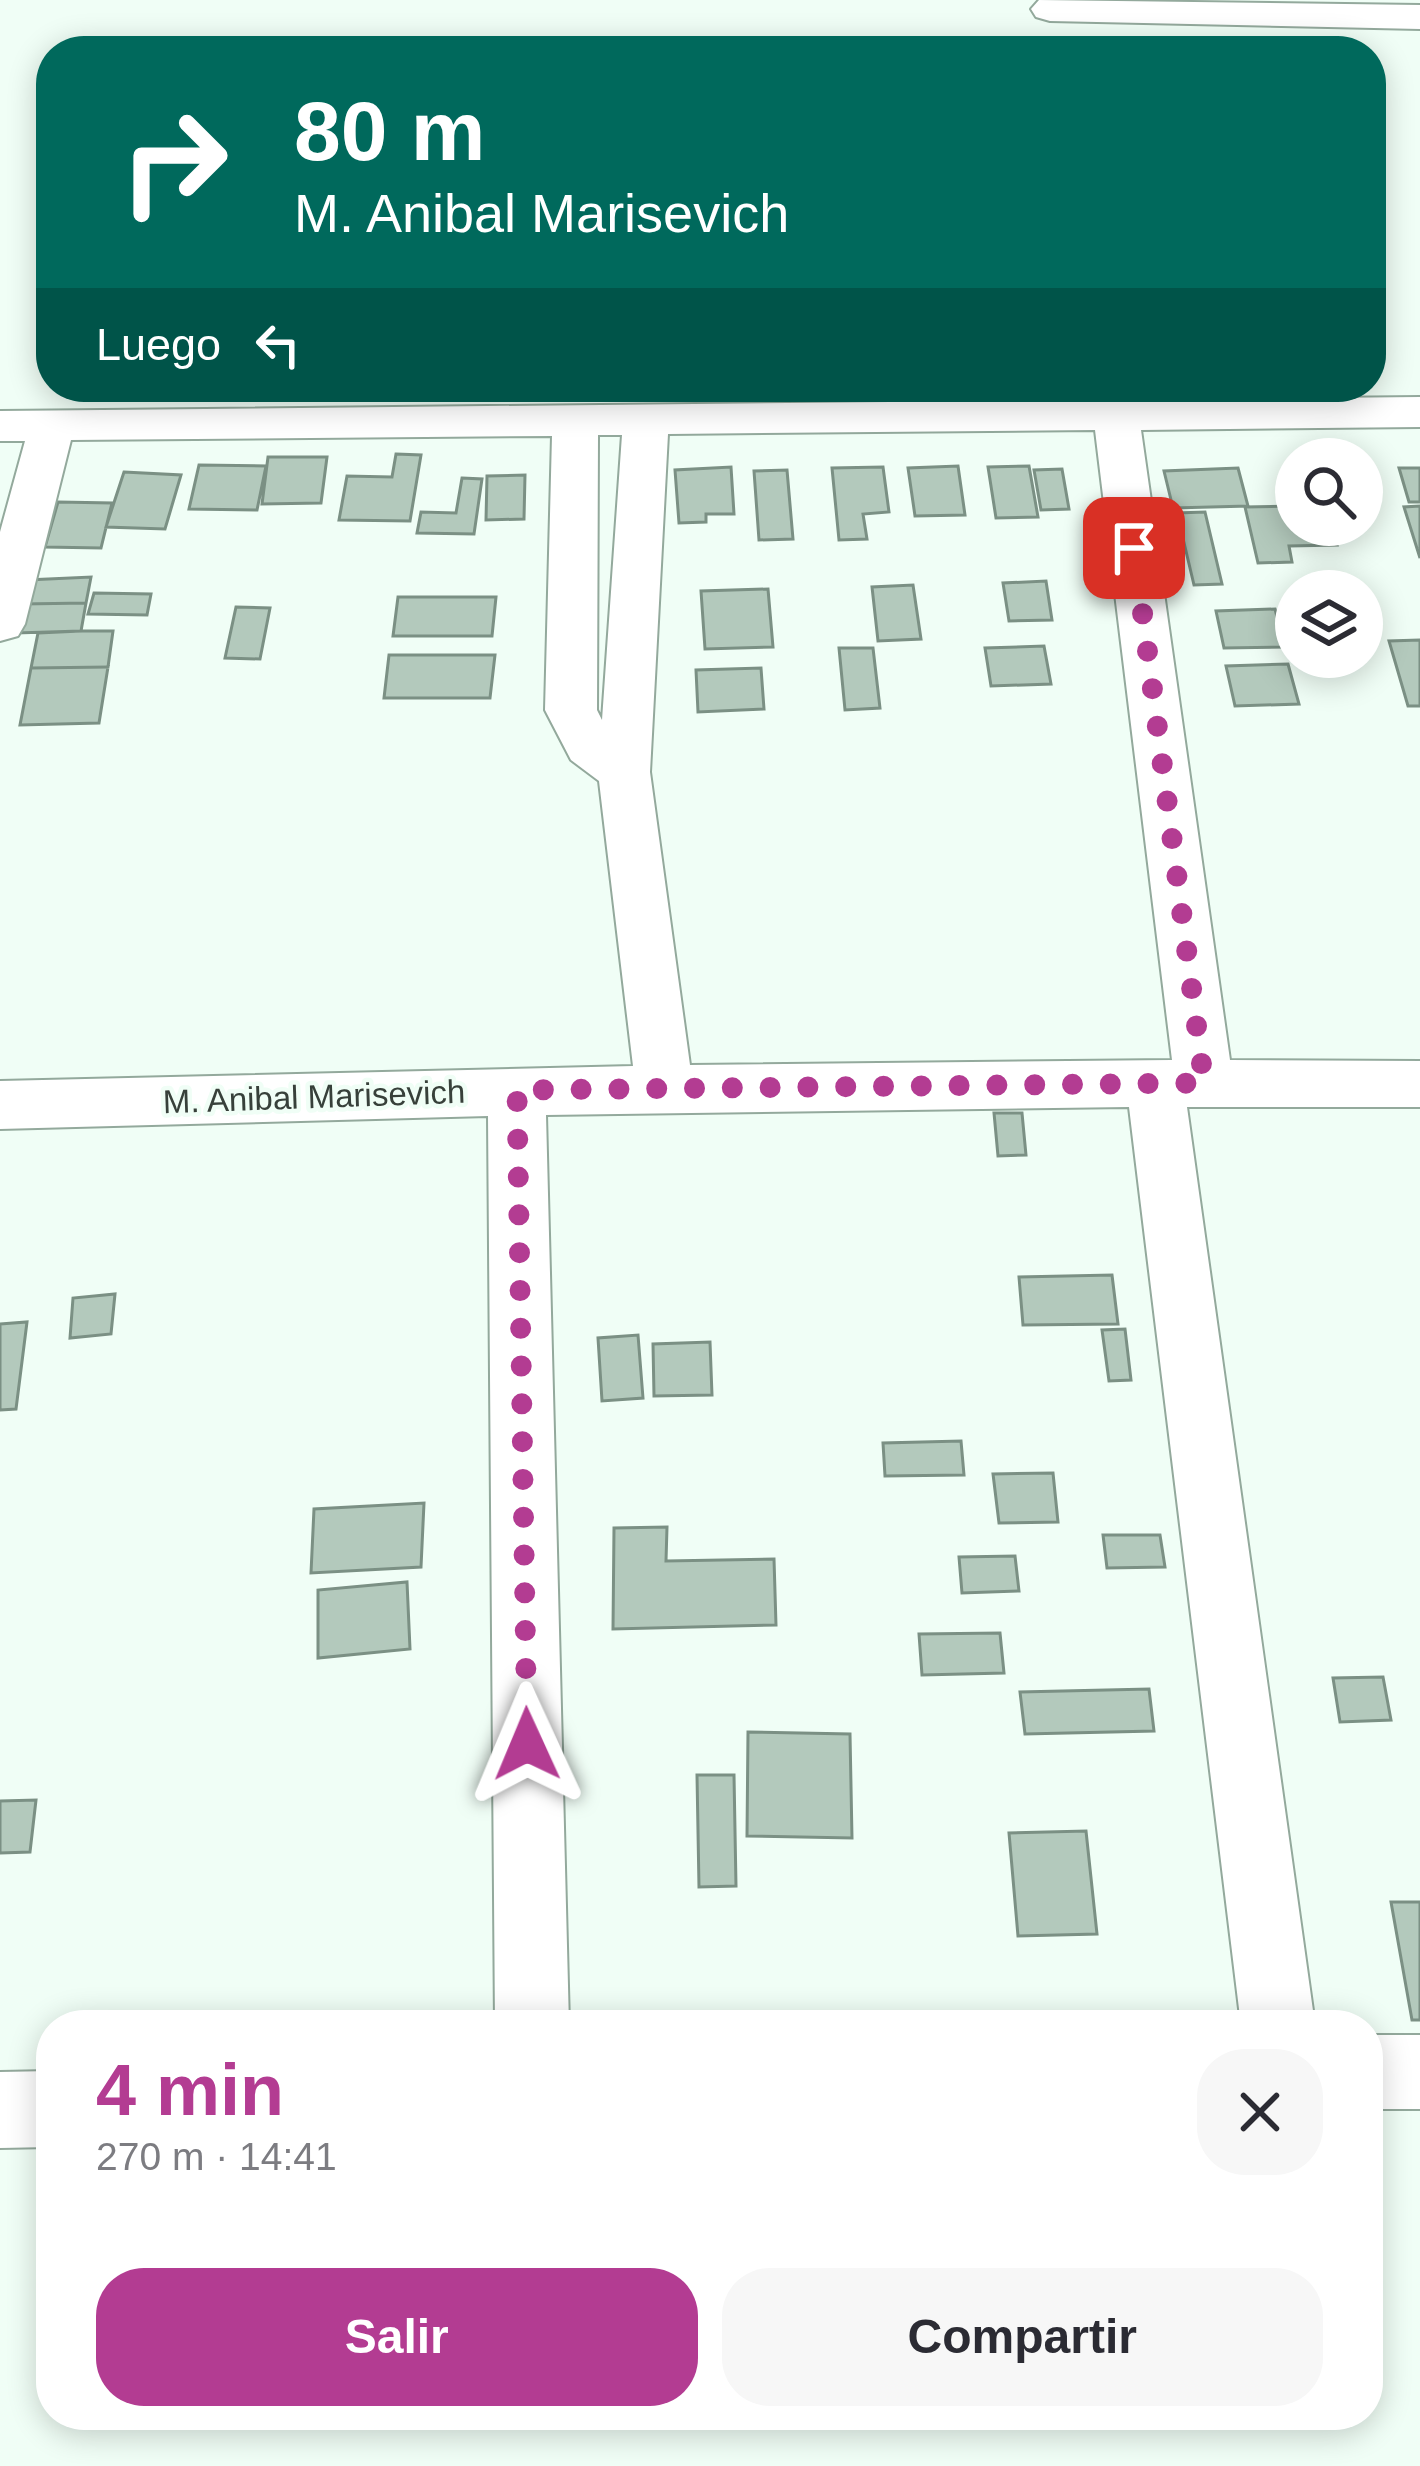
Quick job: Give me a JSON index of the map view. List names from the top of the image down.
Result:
{
  "streets": {
    "street": ["M. Anibal Marisevich"]
  },
  "page": {
    "turn": ["80 m", "M. Anibal Marisevich"],
    "then": "Luego",
    "heading": ["4 min", "270 m · 14:41"],
    "buttons": ["Salir", "Compartir"]
  }
}
